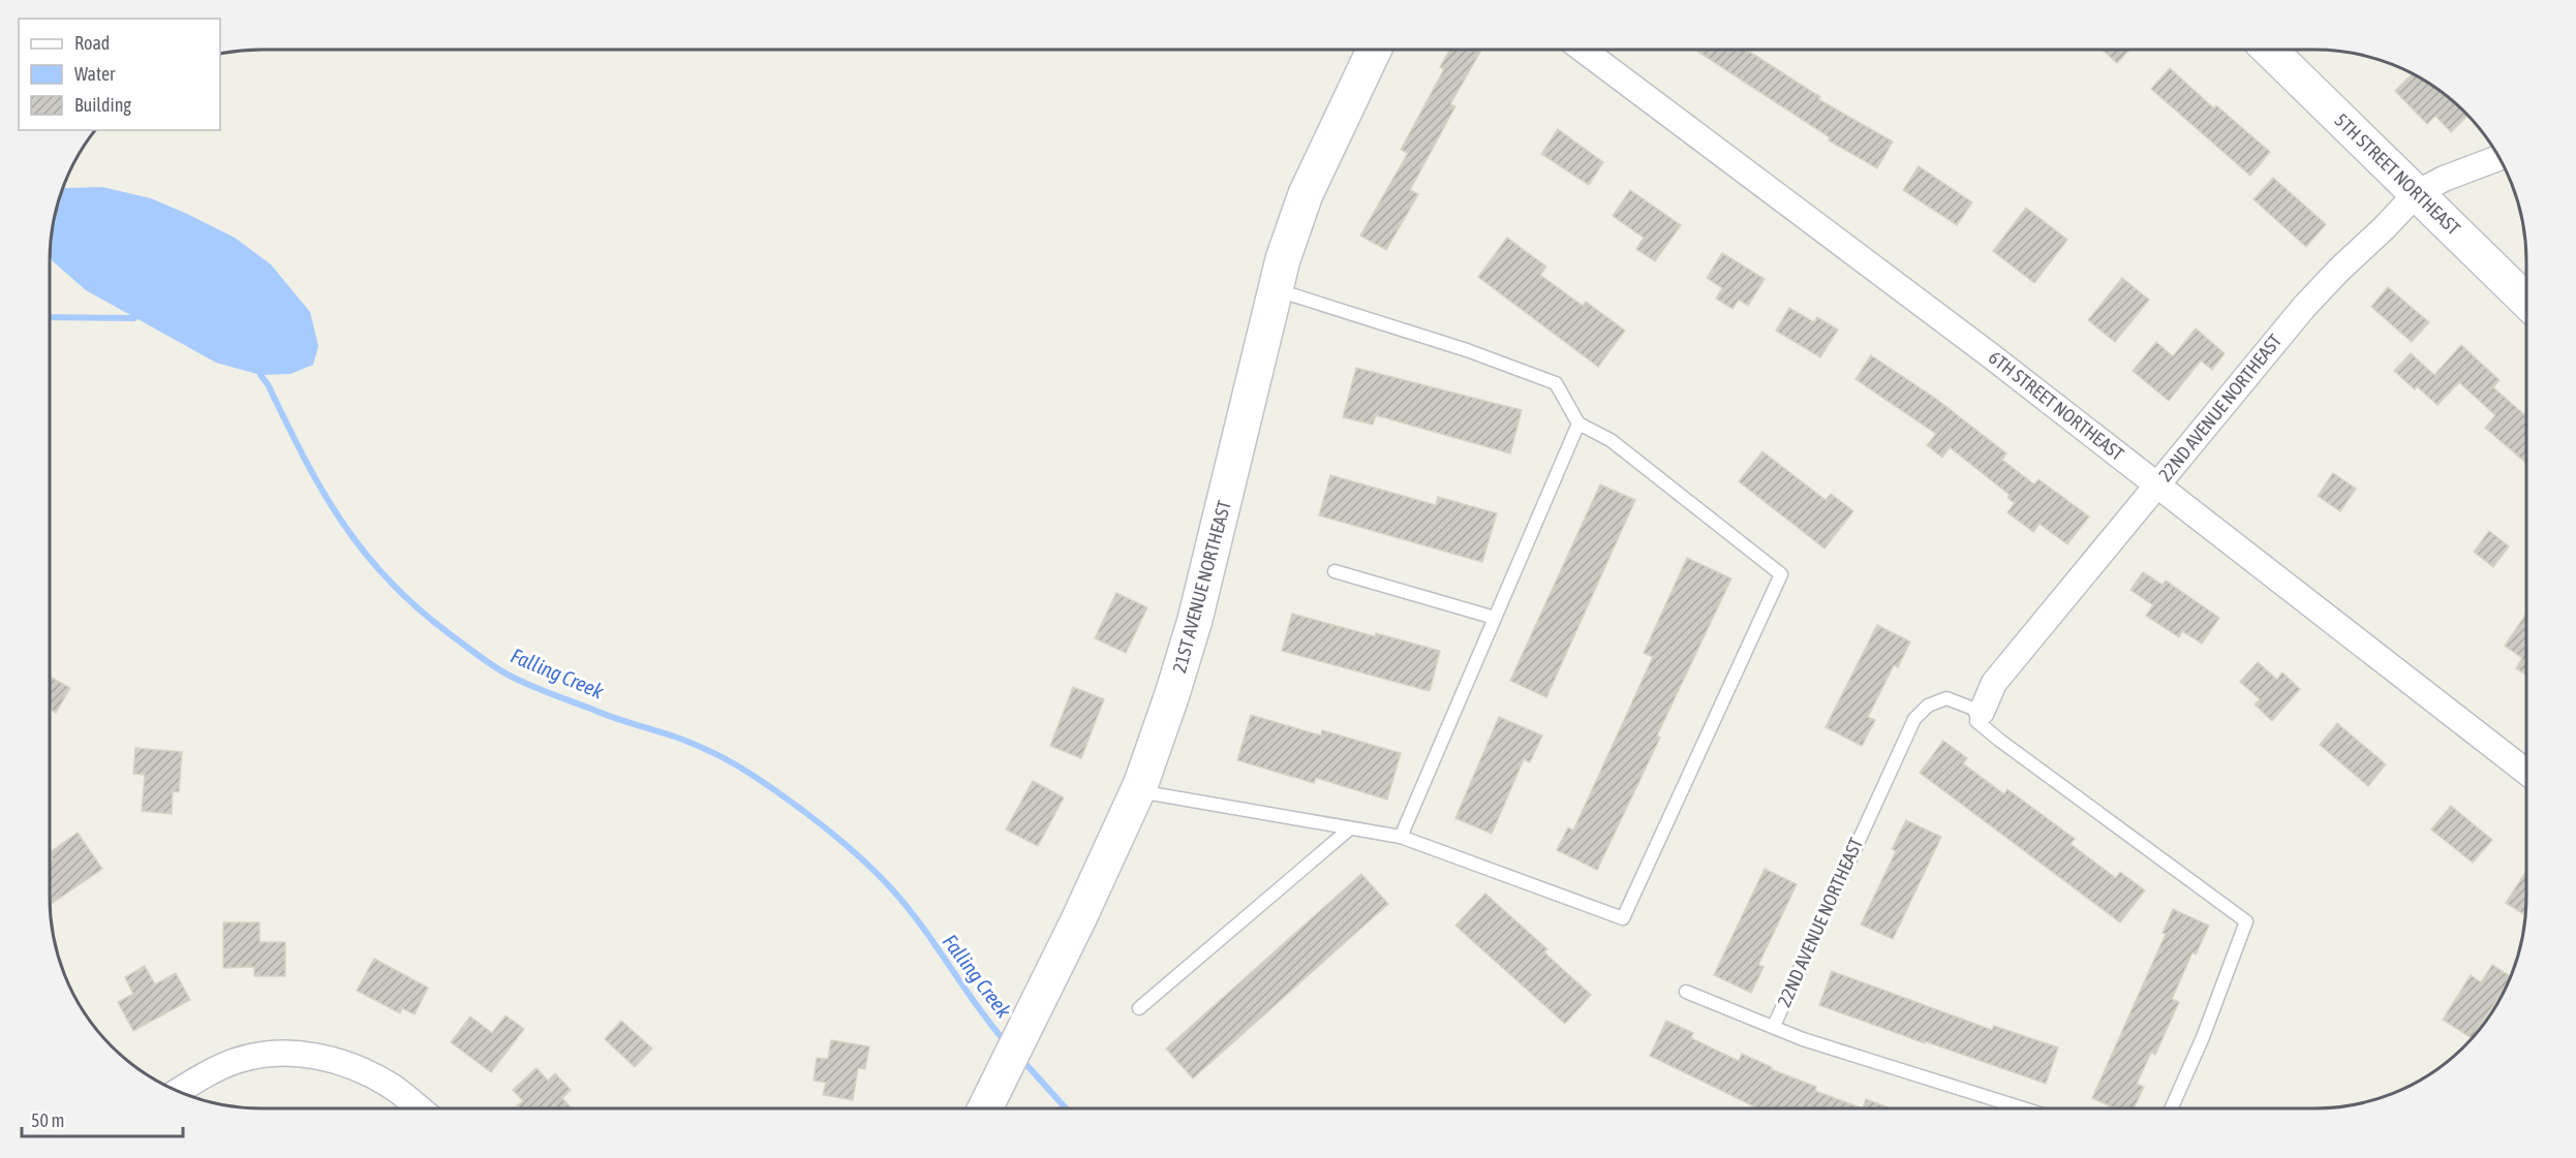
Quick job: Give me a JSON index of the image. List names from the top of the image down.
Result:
{
  "streets": {
    "street": [
      "5TH STREET NORTHEAST",
      "6TH STREET NORTHEAST",
      "22ND AVENUE NORTHEAST",
      "21ST AVENUE NORTHEAST"
    ]
  },
  "crossings": [
    ["5TH STREET NORTHEAST", "22ND AVENUE NORTHEAST"],
    ["6TH STREET NORTHEAST", "22ND AVENUE NORTHEAST"]
  ],
  "water": ["Falling Creek"],
  "legend": ["Road", "Water", "Building"],
  "scale_bar": "50 m"
}
